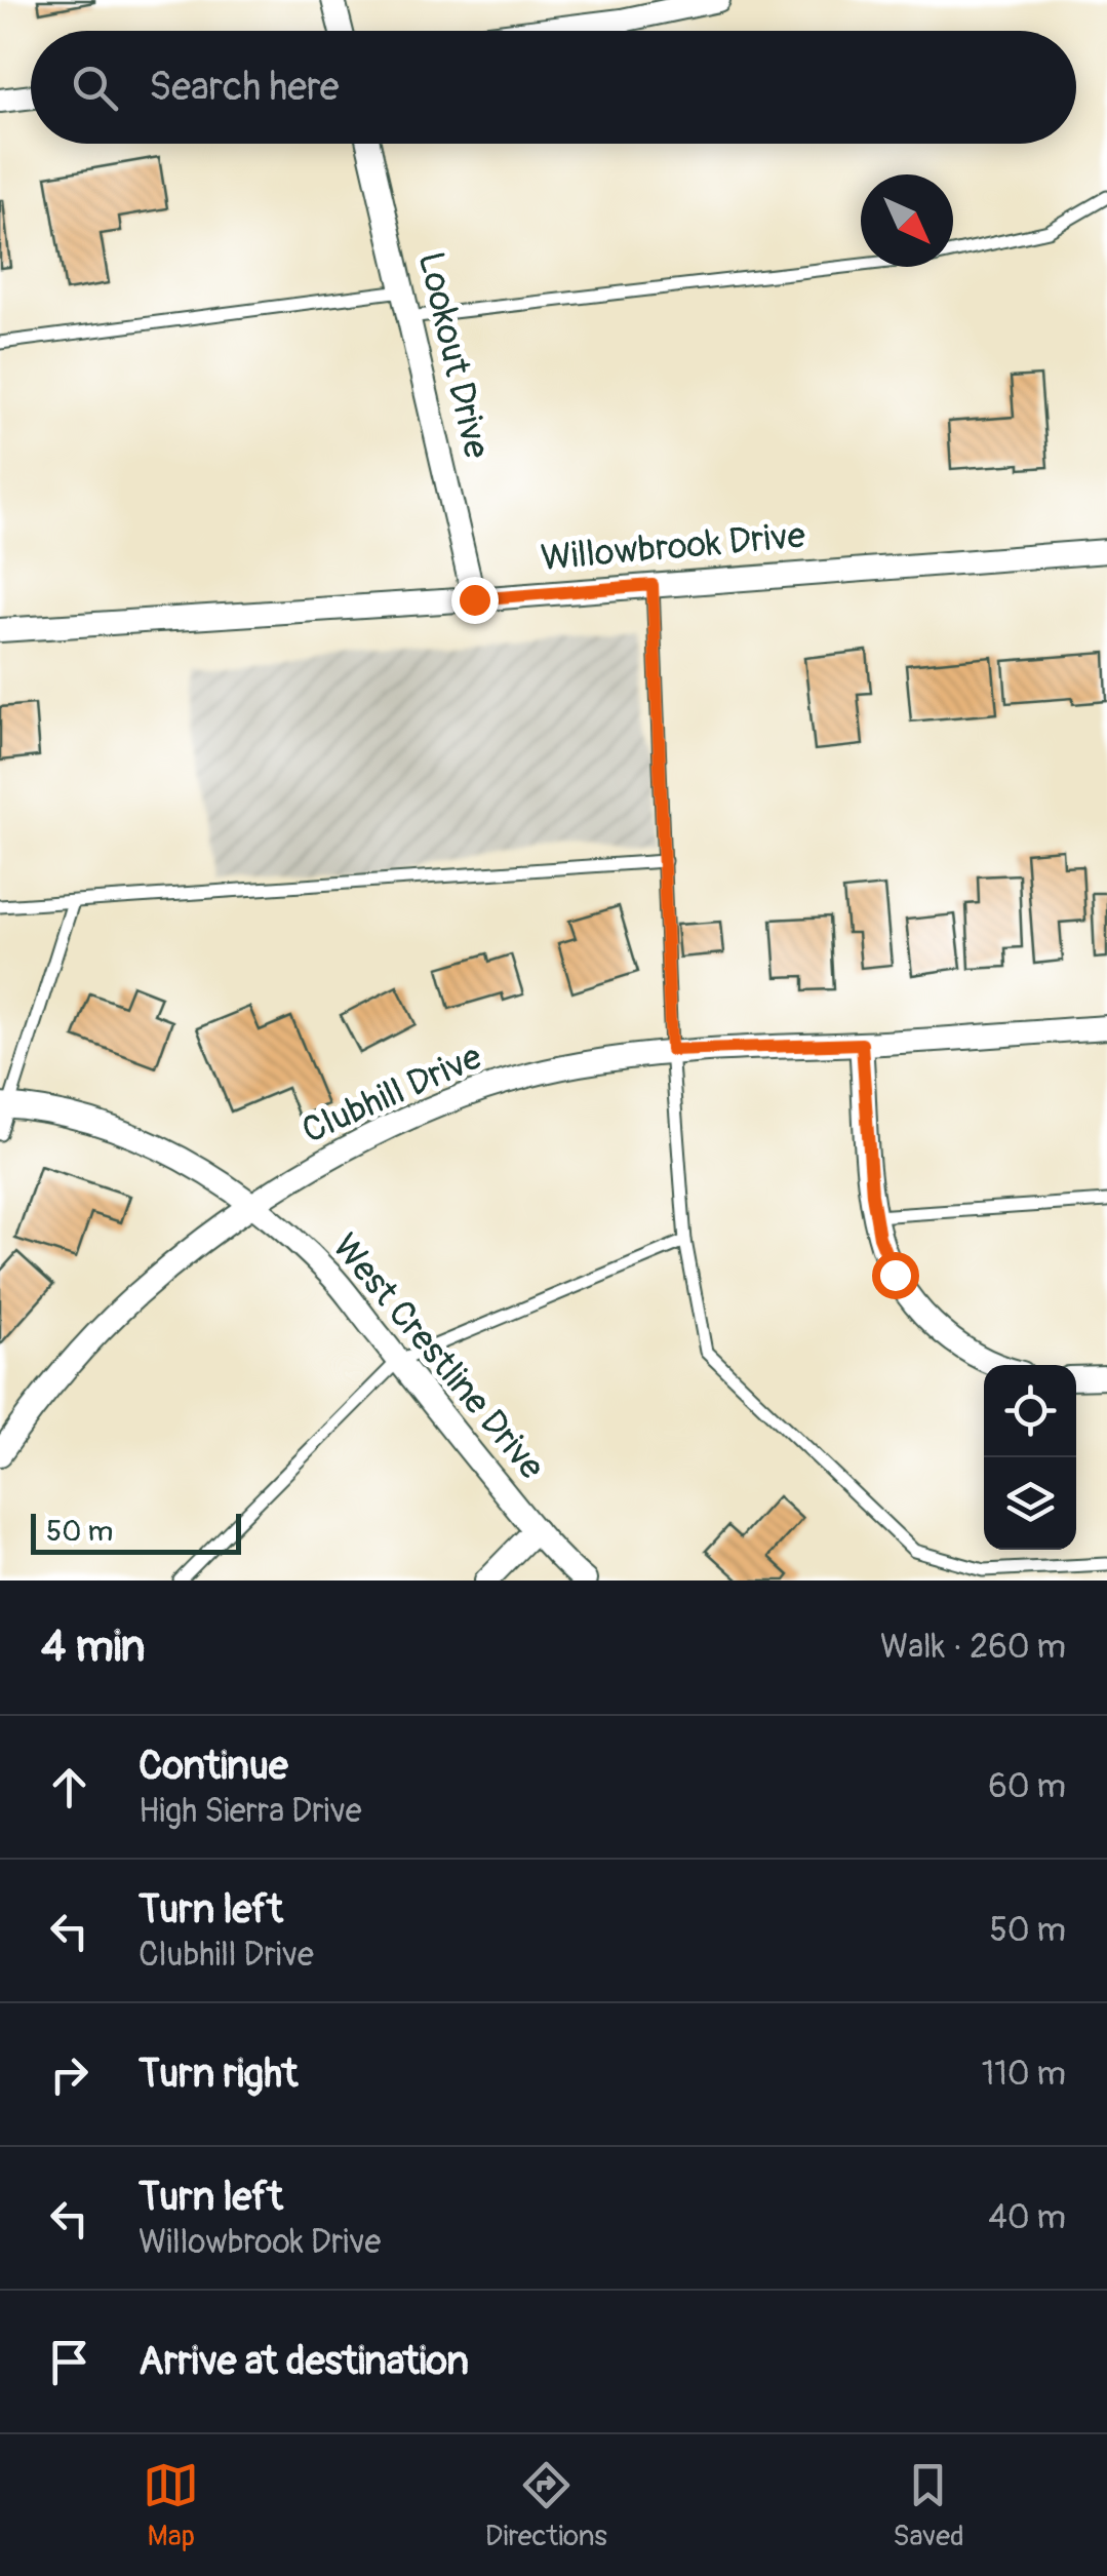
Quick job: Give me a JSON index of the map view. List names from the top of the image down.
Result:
{
  "streets": {
    "street": [
      "Lookout Drive",
      "Willowbrook Drive",
      "Clubhill Drive",
      "West Crestline Drive"
    ]
  },
  "crossings": [
    ["Lookout Drive", "Willowbrook Drive"],
    ["Clubhill Drive", "West Crestline Drive"]
  ],
  "scale_bar": "50 m",
  "north": "bottom right",
  "page": {
    "search": "Search here",
    "scale": "50 m",
    "heading": ["4 min", "Walk · 260 m"],
    "list": [
      ["Continue", "High Sierra Drive", "60 m"],
      ["Turn left", "Clubhill Drive", "50 m"],
      ["Turn right", "110 m"],
      ["Turn left", "Willowbrook Drive", "40 m"],
      "Arrive at destination"
    ],
    "nav": ["Map", "Directions", "Saved"]
  }
}
